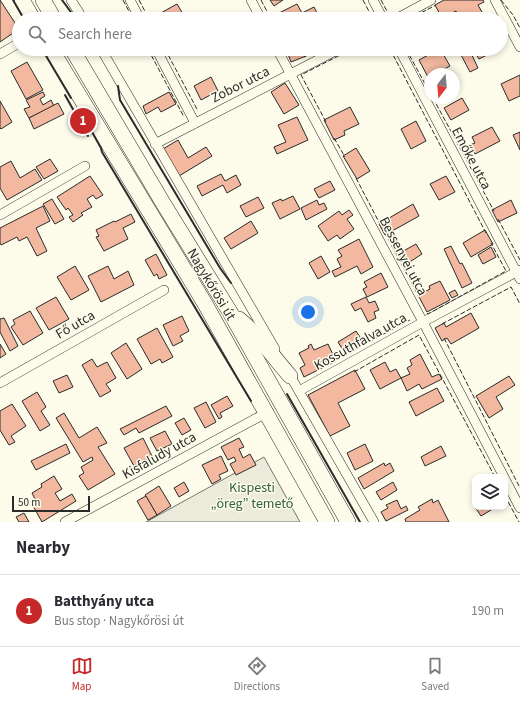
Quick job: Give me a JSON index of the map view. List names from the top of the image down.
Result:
{
  "streets": {
    "main road": ["Nagykőrösi út"],
    "street": [
      "Zobor utca",
      "Emőke utca",
      "Bessenyei utca",
      "Fő utca",
      "Kossuthfalva utca",
      "Kisfaludy utca"
    ]
  },
  "crossings": [
    ["Zobor utca", "Bessenyei utca"],
    ["Zobor utca", "Nagykőrösi út"],
    ["Emőke utca", "Kossuthfalva utca"],
    ["Bessenyei utca", "Kossuthfalva utca"],
    ["Nagykőrösi út", "Kossuthfalva utca"],
    ["Nagykőrösi út", "Kisfaludy utca"]
  ],
  "parks": ["Kispesti „öreg” temető"],
  "scale_bar": "50 m",
  "north": "bottom",
  "page": {
    "search": "Search here",
    "pins": "1",
    "scale": "50 m",
    "heading": "Nearby",
    "list": [
      {
        "mark": "1",
        "name": "Batthyány utca",
        "note": "Bus stop · Nagykőrösi út",
        "value": "190 m"
      }
    ],
    "nav": ["Map", "Directions", "Saved"]
  }
}
